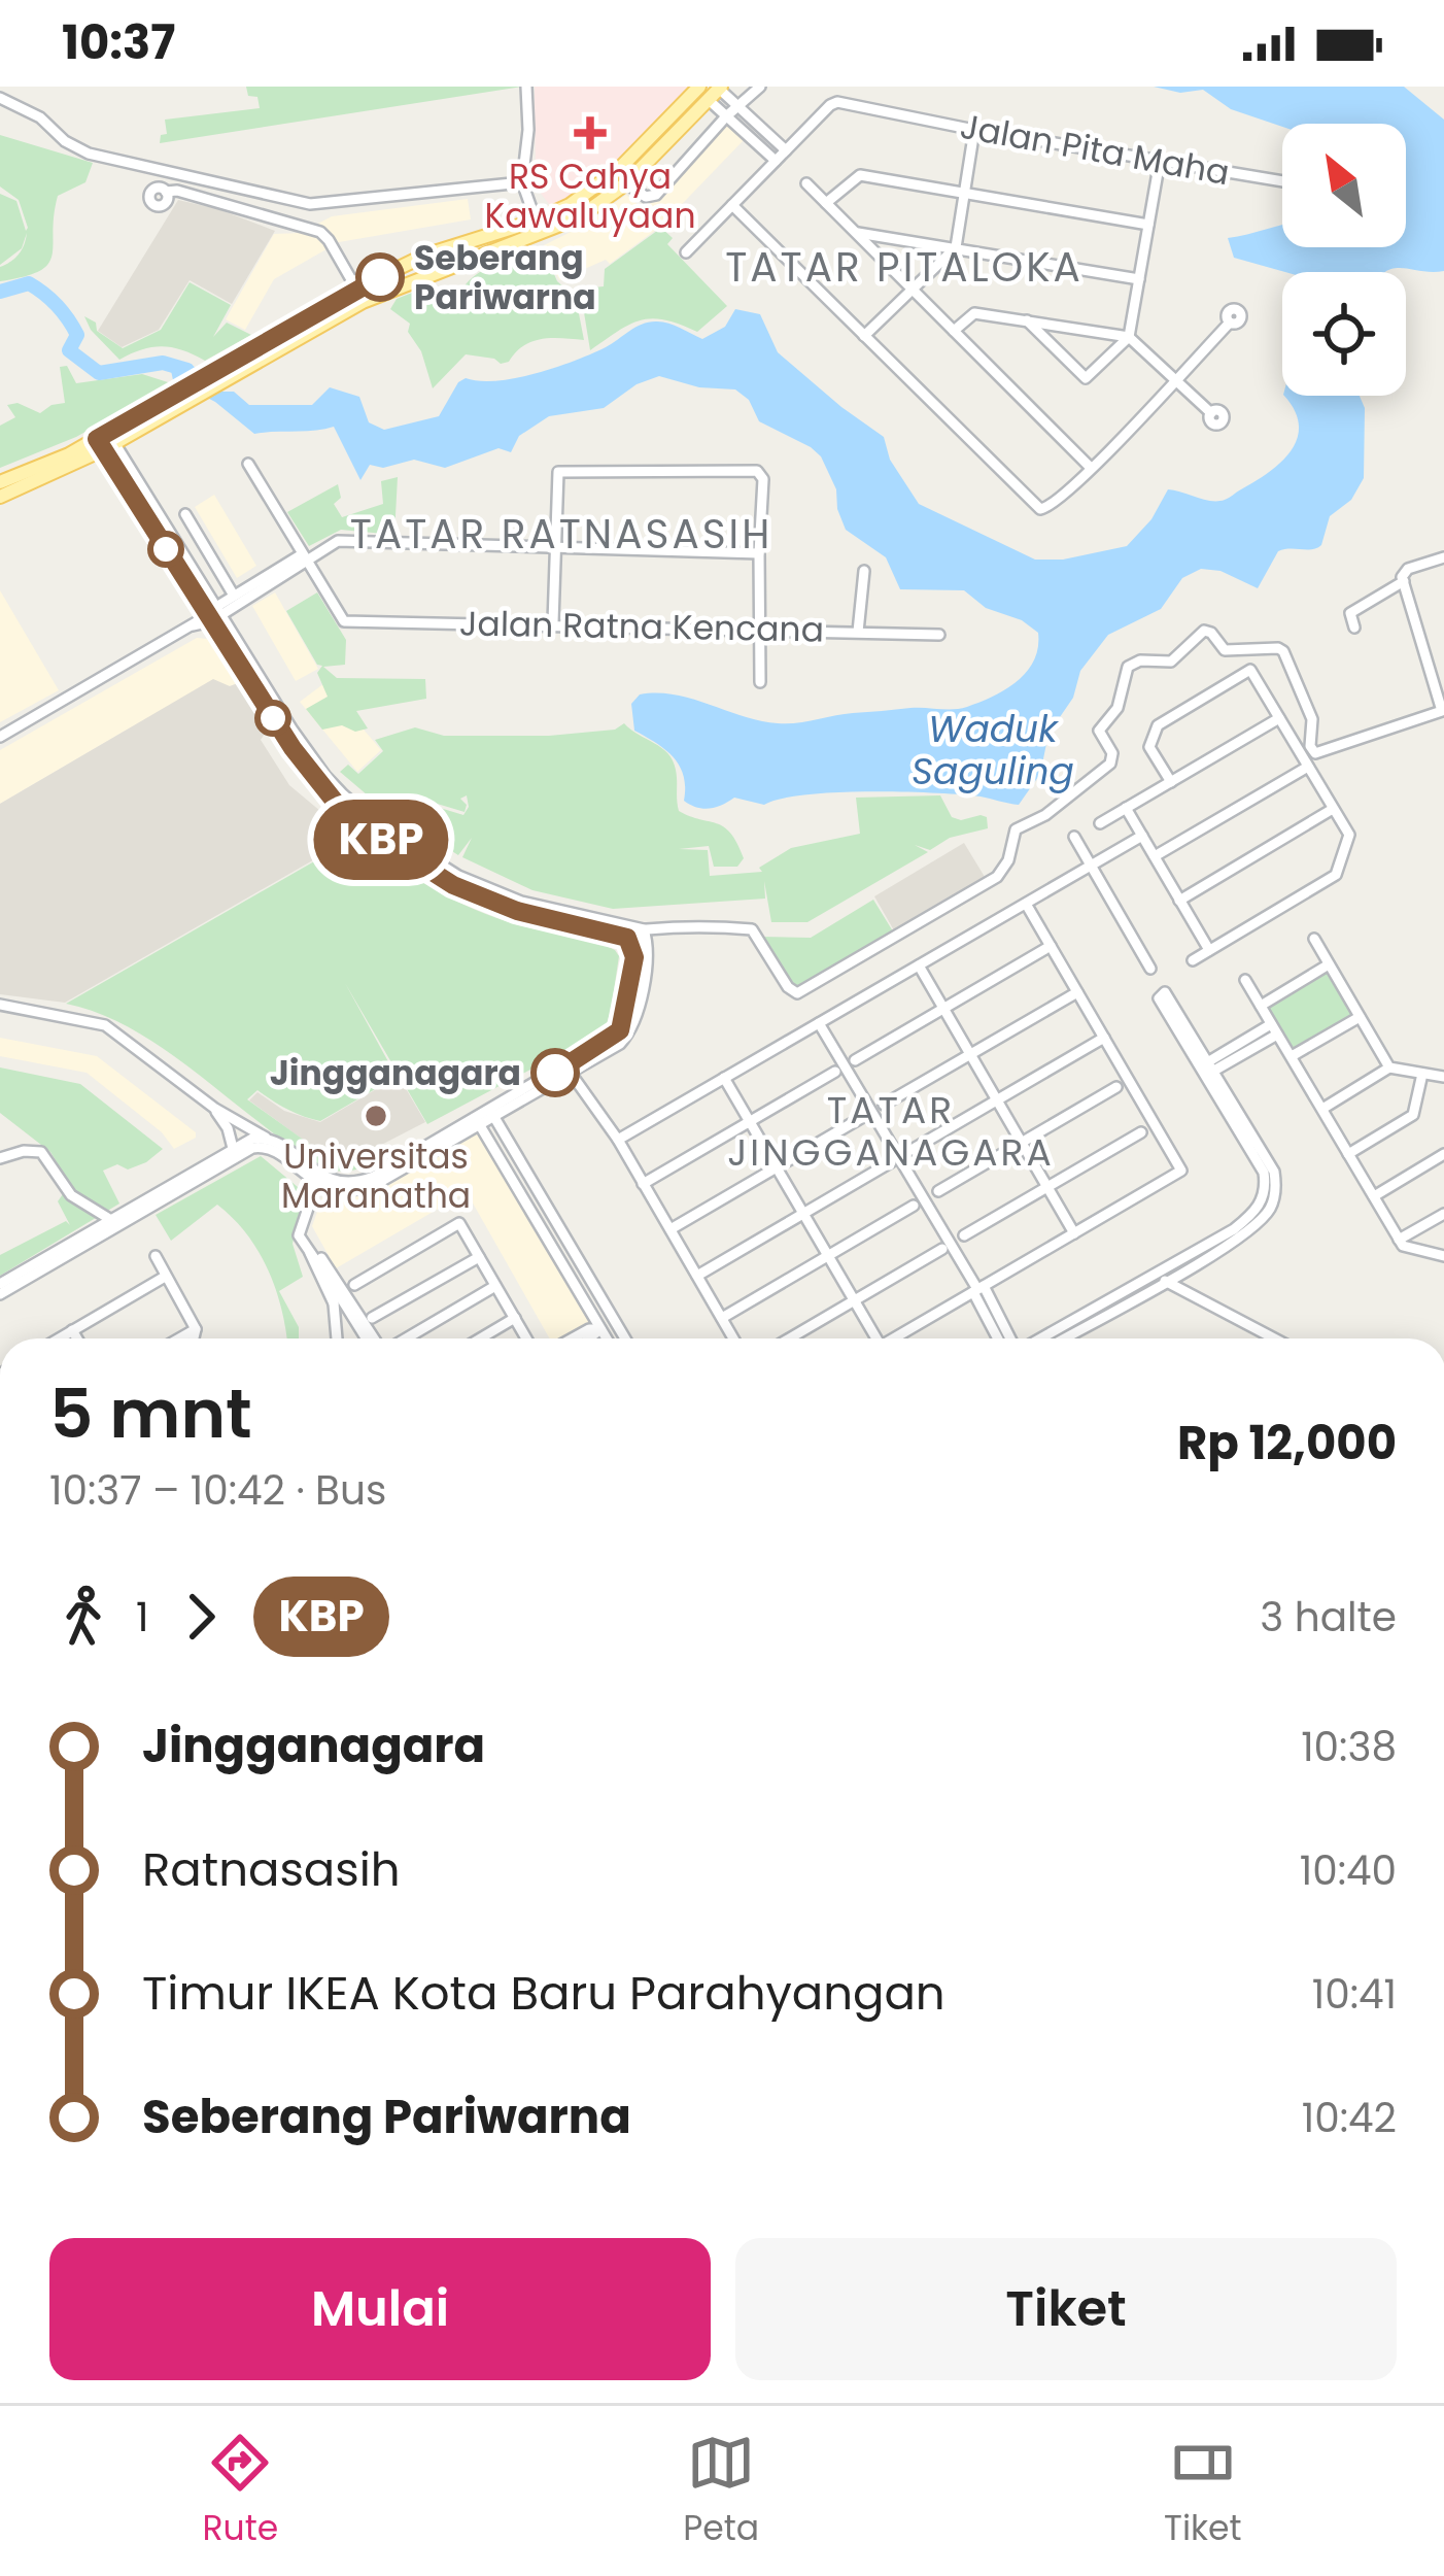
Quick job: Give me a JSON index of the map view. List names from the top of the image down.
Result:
{
  "streets": {
    "street": ["Jalan Pita Maha", "Jalan Ratna Kencana"]
  },
  "districts": ["TATAR PITALOKA", "TATAR RATNASASIH", "TATAR JINGGANAGARA"],
  "water": ["Waduk Saguling"],
  "places": {
    "health": ["RS Cahya Kawaluyaan"],
    "other": ["Seberang Pariwarna", "Jingganagara", "Universitas Maranatha"]
  },
  "lines": ["bus line KBP"],
  "north": "top left",
  "page": {
    "status": "10:37",
    "on_map": "KBP",
    "heading": ["5 mnt", "10:37 – 10:42 · Bus", "Rp 12,000"],
    "legs": ["1", "KBP", "3 halte"],
    "list": [
      {
        "name": "Jingganagara",
        "value": "10:38"
      },
      {
        "name": "Ratnasasih",
        "value": "10:40"
      },
      {
        "name": "Timur IKEA Kota Baru Parahyangan",
        "value": "10:41"
      },
      {
        "name": "Seberang Pariwarna",
        "value": "10:42"
      }
    ],
    "buttons": ["Mulai", "Tiket"],
    "tabs": ["Rute", "Peta", "Tiket"]
  }
}
